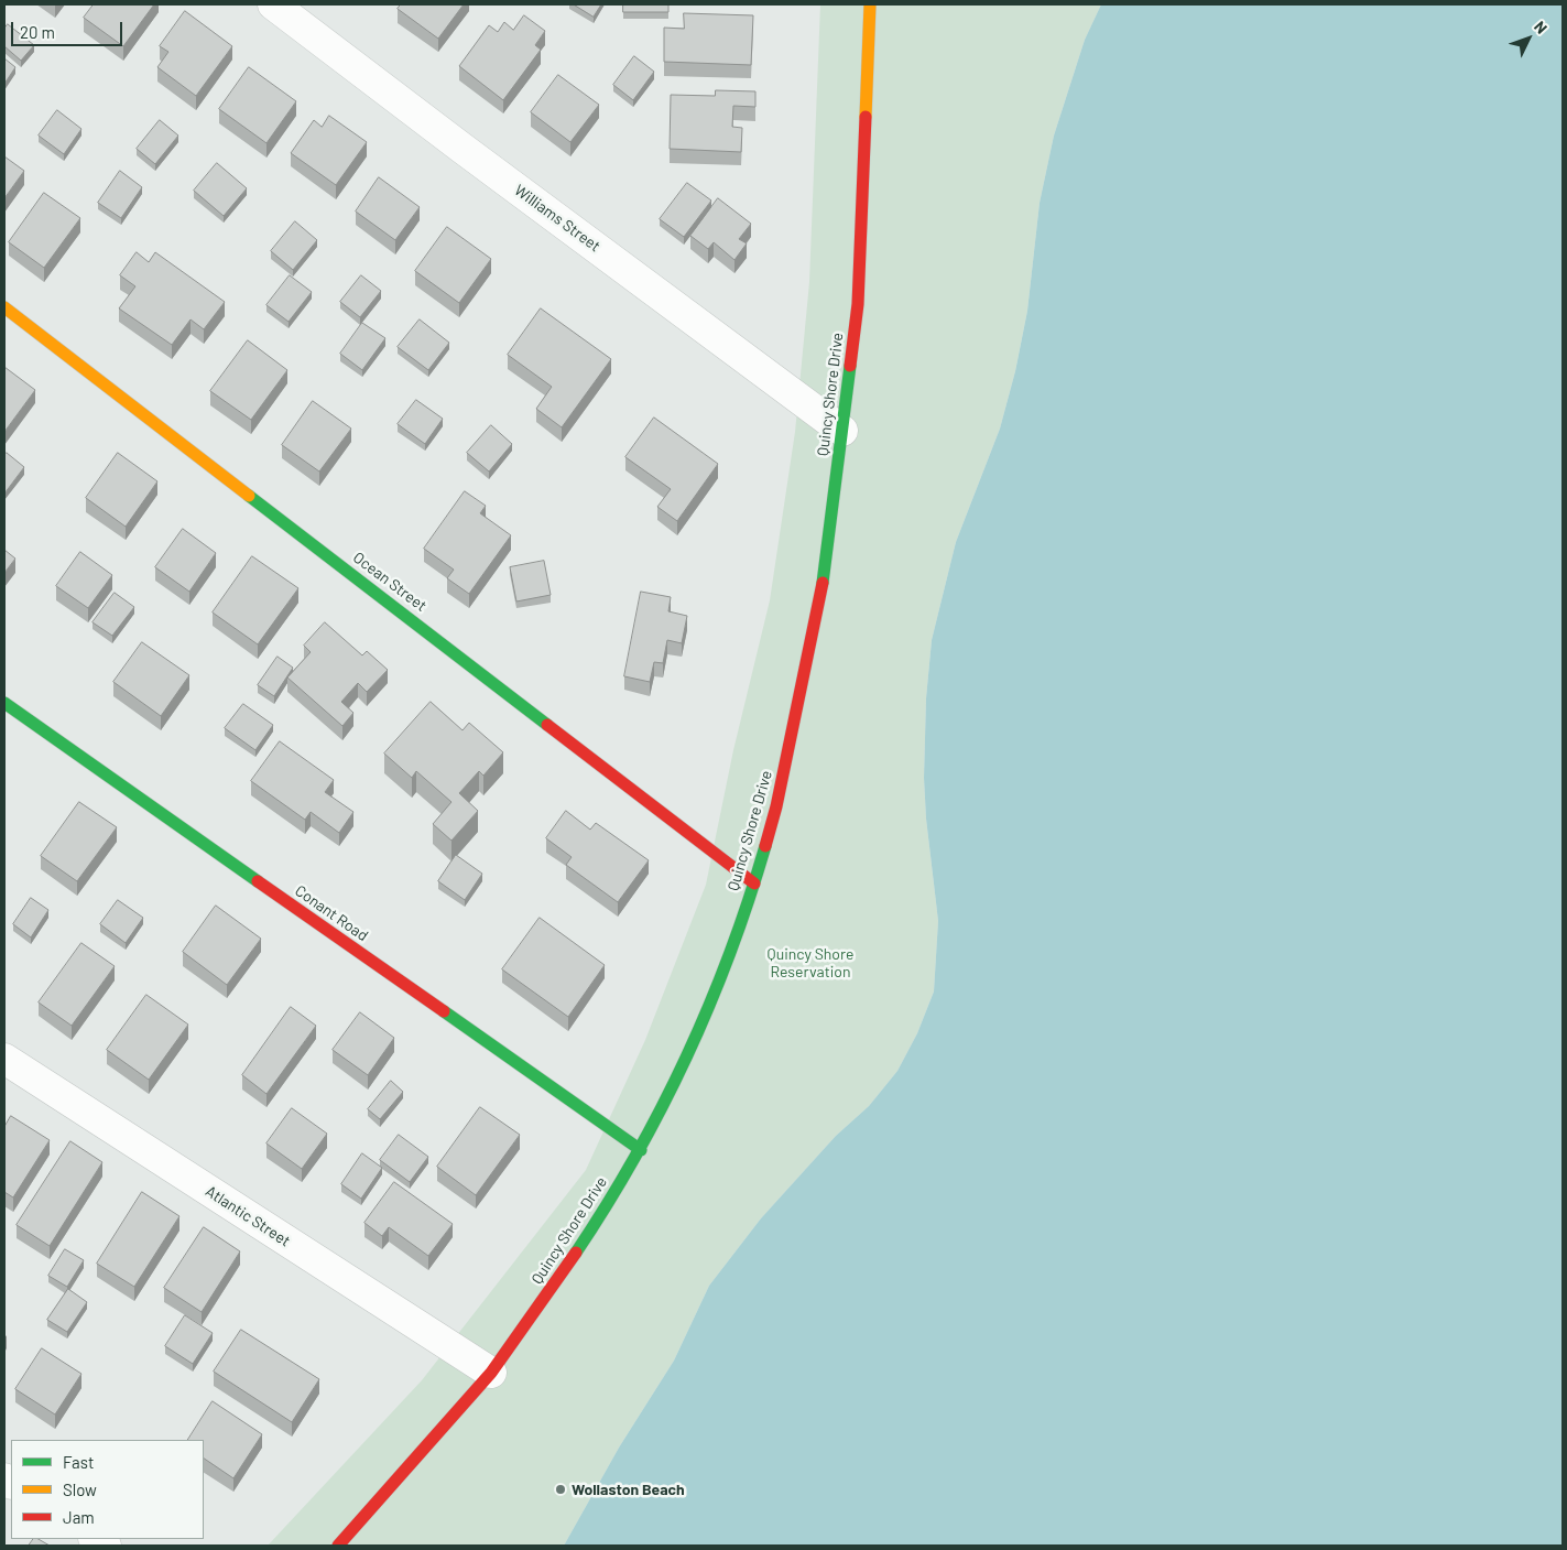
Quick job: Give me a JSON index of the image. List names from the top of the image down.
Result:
{
  "streets": {
    "street": [
      "Williams Street",
      "Quincy Shore Drive",
      "Ocean Street",
      "Conant Road",
      "Atlantic Street"
    ]
  },
  "crossings": [
    ["Williams Street", "Quincy Shore Drive"],
    ["Quincy Shore Drive", "Ocean Street"],
    ["Quincy Shore Drive", "Conant Road"],
    ["Quincy Shore Drive", "Atlantic Street"]
  ],
  "parks": ["Quincy Shore Reservation"],
  "places": ["Wollaston Beach"],
  "legend": ["Fast", "Slow", "Jam"],
  "scale_bar": "20 m",
  "north": "top right"
}
